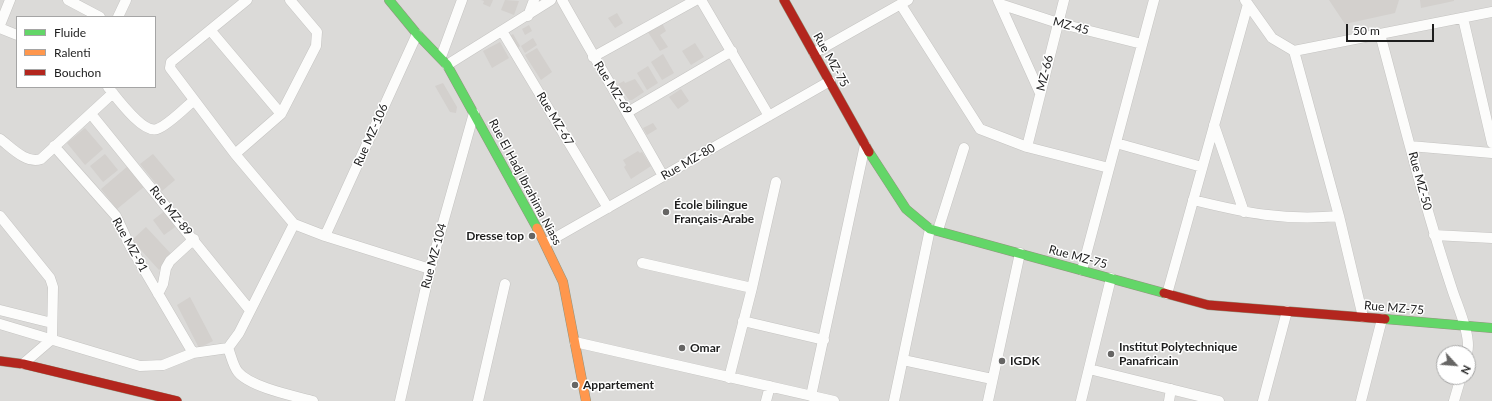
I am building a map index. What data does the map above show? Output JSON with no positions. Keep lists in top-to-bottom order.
{
  "streets": {
    "main road": ["Rue MZ-75", "Rue El Hadj Ibrahima Niass"],
    "street": [
      "MZ-45",
      "MZ-66",
      "Rue MZ-69",
      "Rue MZ-67",
      "Rue MZ-106",
      "Rue MZ-80",
      "Rue MZ-50",
      "Rue MZ-89",
      "Rue MZ-91",
      "Rue MZ-104"
    ]
  },
  "crossings": [
    ["MZ-45", "MZ-66"],
    ["Rue MZ-75", "Rue MZ-80"],
    ["Rue MZ-75", "Rue MZ-50"],
    ["Rue MZ-69", "Rue MZ-80"],
    ["Rue MZ-67", "Rue MZ-80"],
    ["Rue MZ-106", "Rue El Hadj Ibrahima Niass"],
    ["Rue MZ-80", "Rue El Hadj Ibrahima Niass"],
    ["Rue El Hadj Ibrahima Niass", "Rue MZ-104"]
  ],
  "places": [
    "École bilingue Français-Arabe",
    "Dresse top",
    "Omar",
    "Institut Polytechnique Panafricain",
    "IGDK",
    "Appartement"
  ],
  "legend": ["Fluide", "Ralenti", "Bouchon"],
  "scale_bar": "50 m",
  "north": "bottom right"
}
